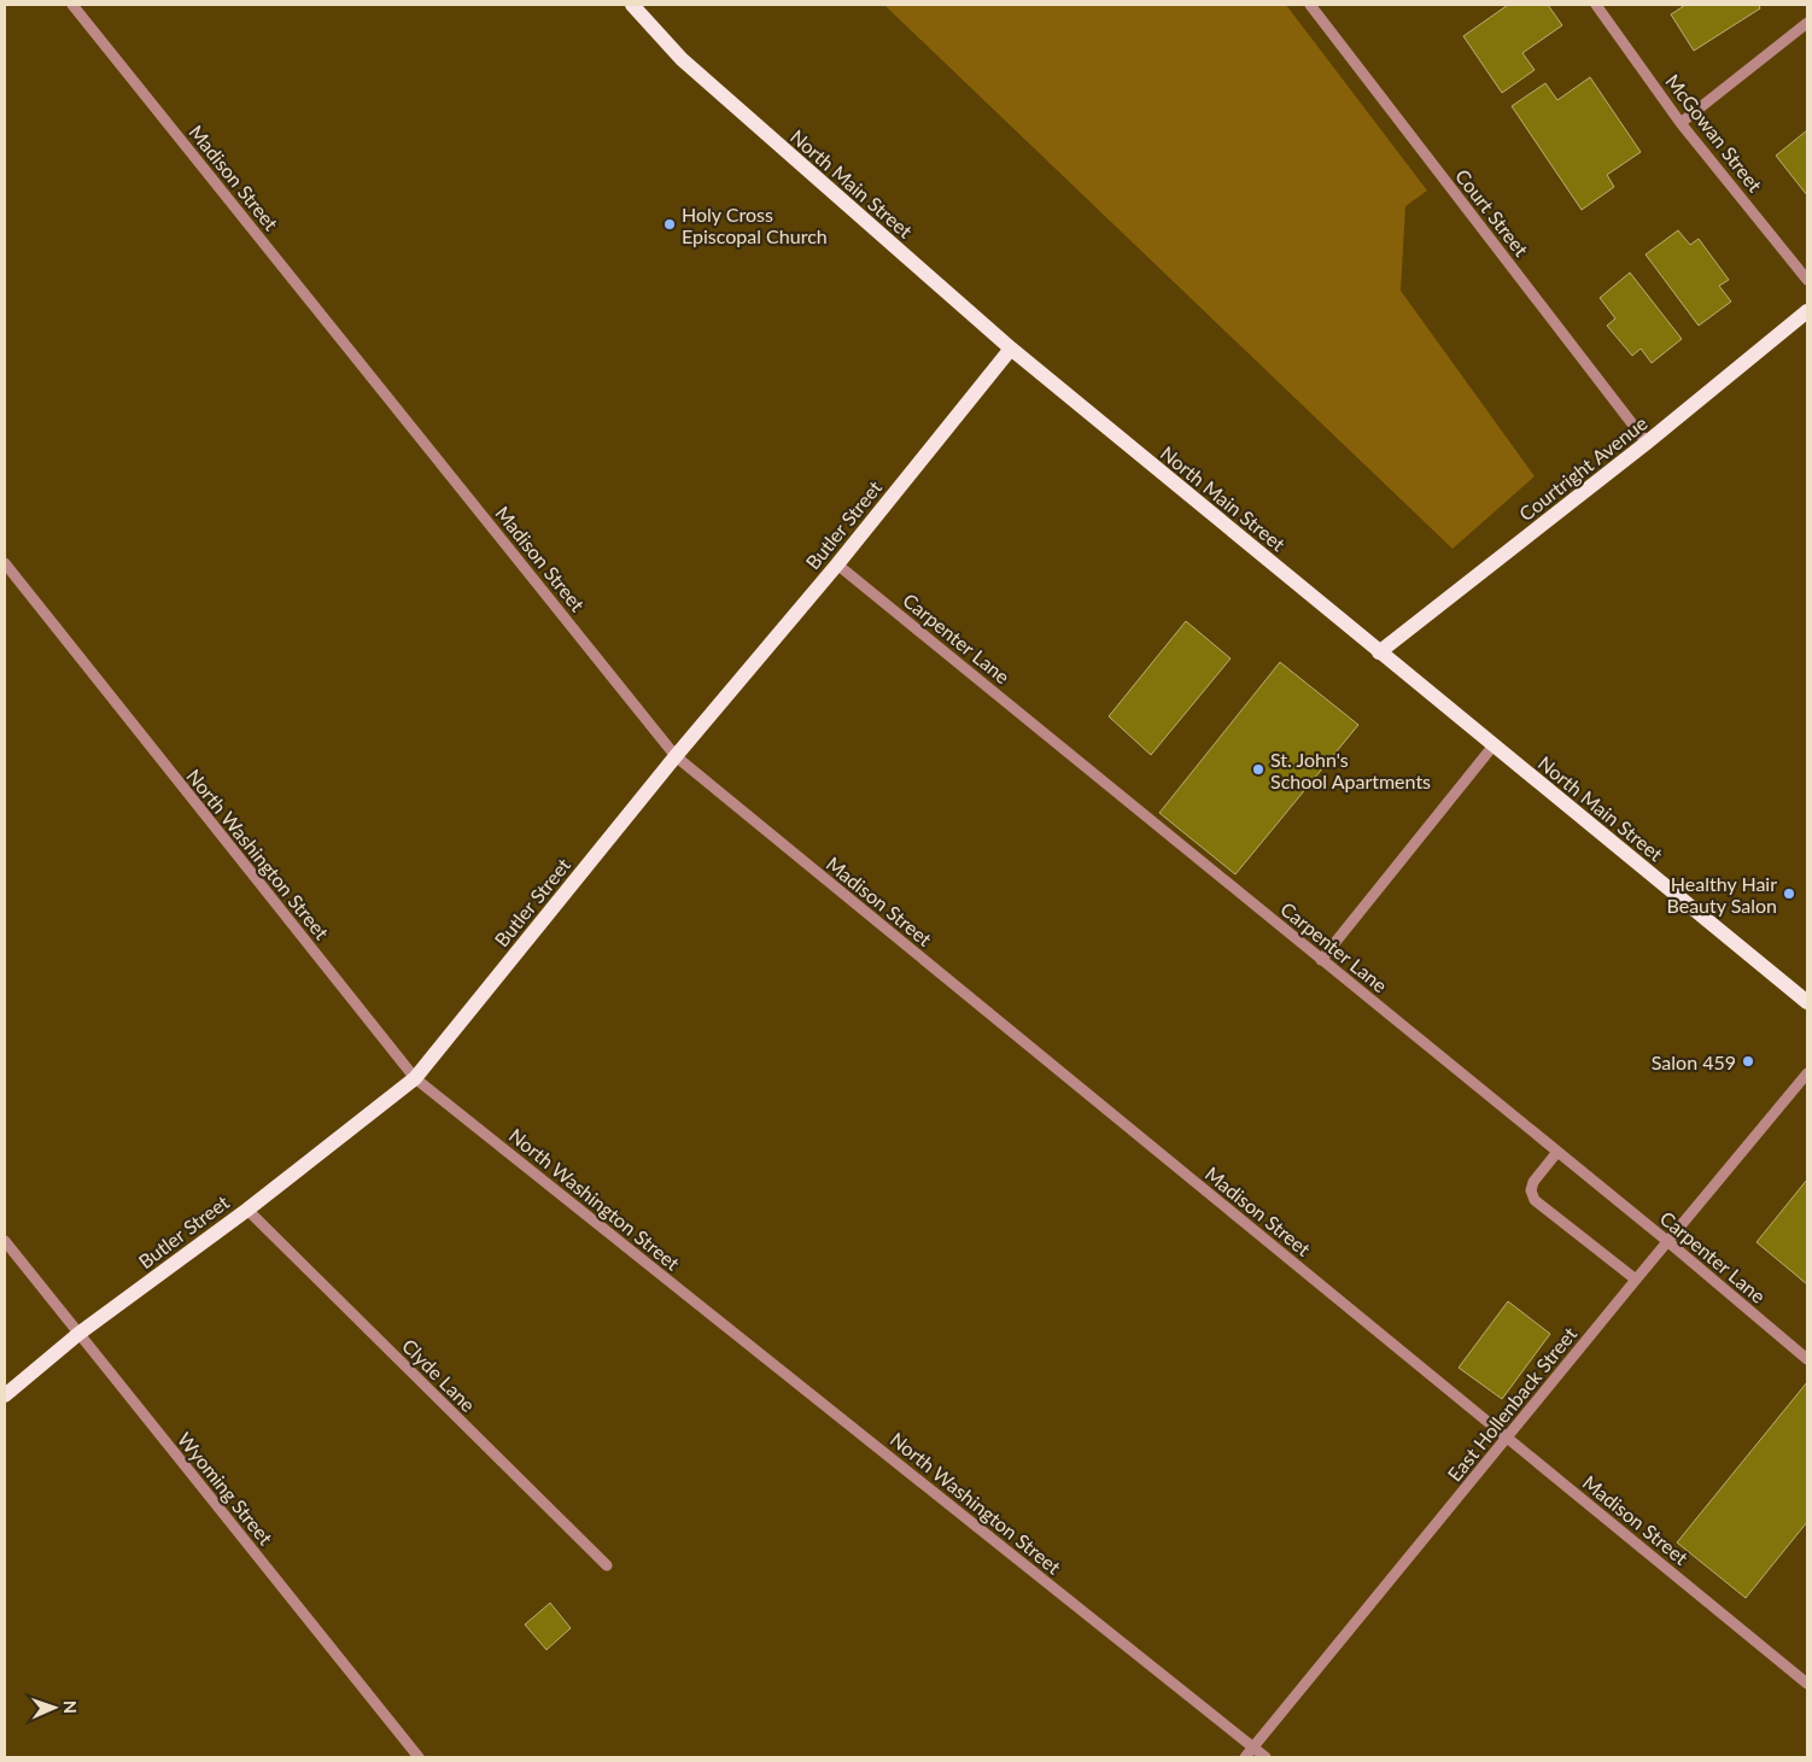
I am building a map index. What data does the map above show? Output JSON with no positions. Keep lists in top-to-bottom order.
{
  "streets": {
    "main road": ["North Main Street", "Courtright Avenue", "Butler Street"],
    "street": [
      "McGowan Street",
      "Madison Street",
      "Court Street",
      "Carpenter Lane",
      "North Washington Street",
      "Clyde Lane",
      "East Hollenback Street",
      "Wyoming Street"
    ]
  },
  "crossings": [
    ["Madison Street", "Butler Street"],
    ["Madison Street", "East Hollenback Street"],
    ["North Main Street", "Courtright Avenue"],
    ["North Main Street", "Butler Street"],
    ["Court Street", "Courtright Avenue"],
    ["Butler Street", "Carpenter Lane"],
    ["Butler Street", "North Washington Street"],
    ["Butler Street", "Clyde Lane"],
    ["Butler Street", "Wyoming Street"],
    ["Carpenter Lane", "East Hollenback Street"],
    ["North Washington Street", "East Hollenback Street"]
  ],
  "places": [
    "Holy Cross Episcopal Church",
    "St. John's School Apartments",
    "Healthy Hair Beauty Salon",
    "Salon 459"
  ],
  "north": "right"
}
